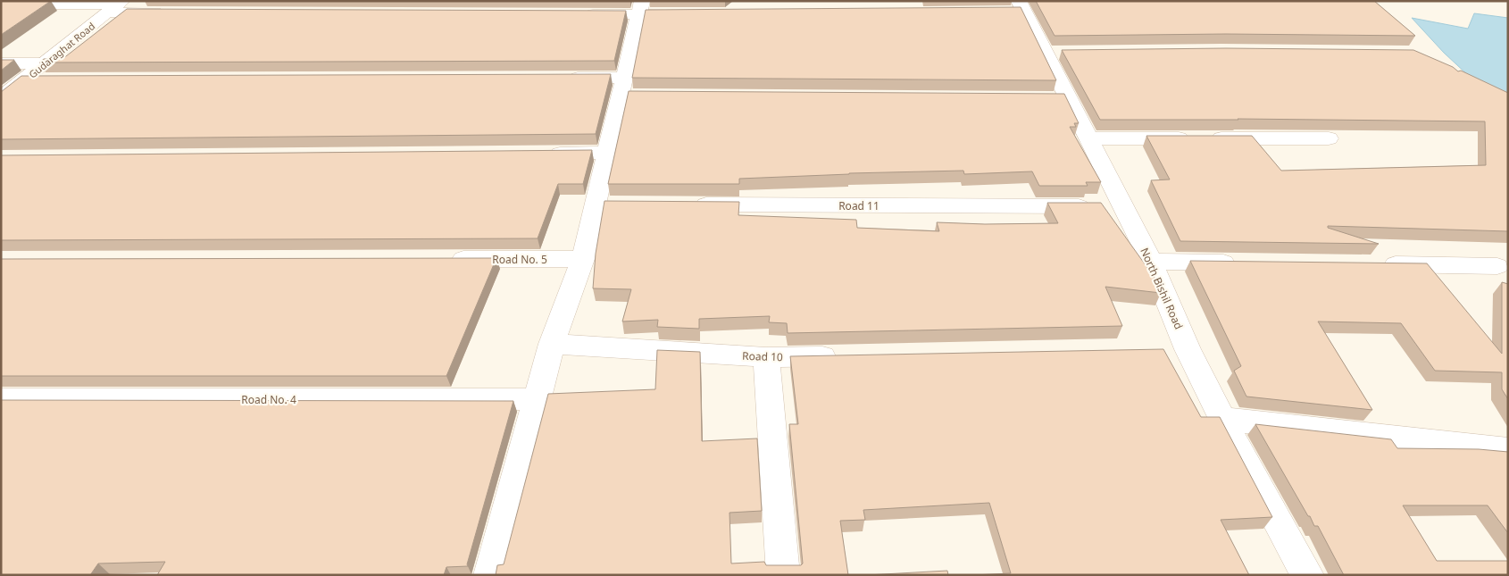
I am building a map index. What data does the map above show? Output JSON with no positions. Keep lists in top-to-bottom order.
{
  "streets": {
    "street": [
      "Gudaraghat Road",
      "Road 11",
      "Road No. 5",
      "North Bishil Road",
      "Road 10",
      "Road No. 4"
    ]
  },
  "crossings": [
    ["Road 11", "North Bishil Road"]
  ]
}
